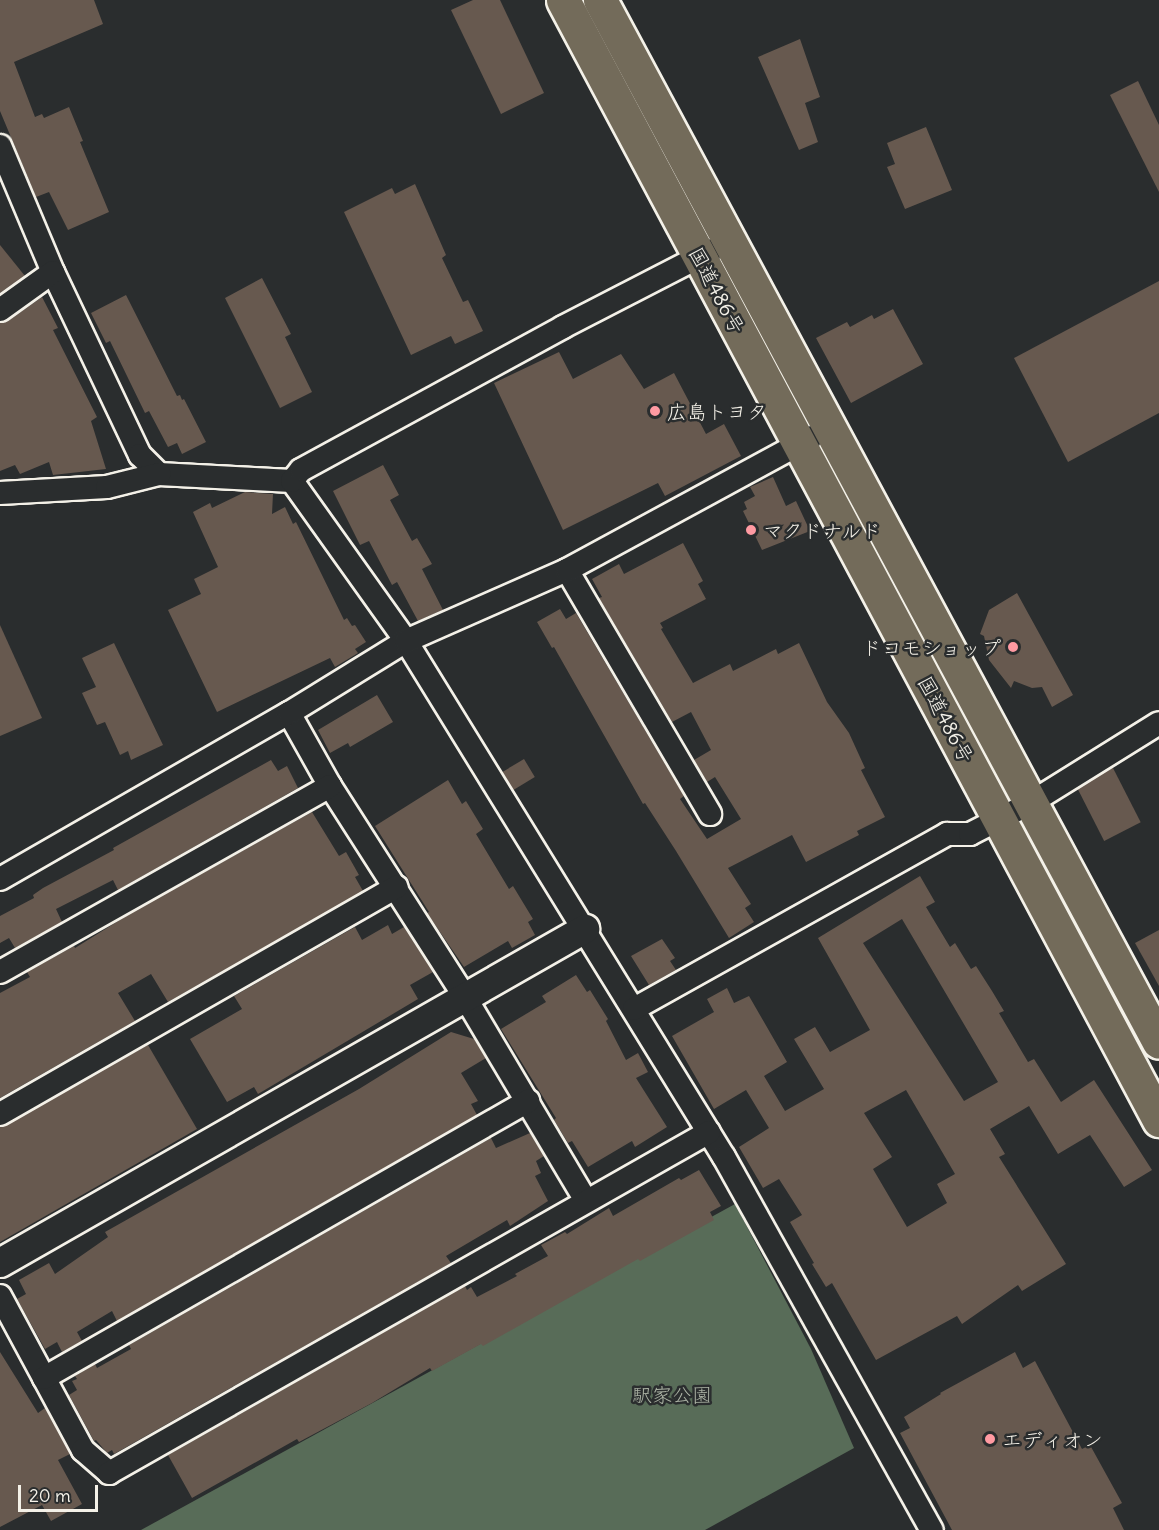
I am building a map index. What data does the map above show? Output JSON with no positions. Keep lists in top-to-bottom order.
{
  "streets": {
    "highway": ["国道486号"]
  },
  "parks": ["駅家公園"],
  "places": [
    "広島トヨタ",
    "マクドナルド",
    "ドコモショップ",
    "エディオン"
  ],
  "scale_bar": "20 m"
}
